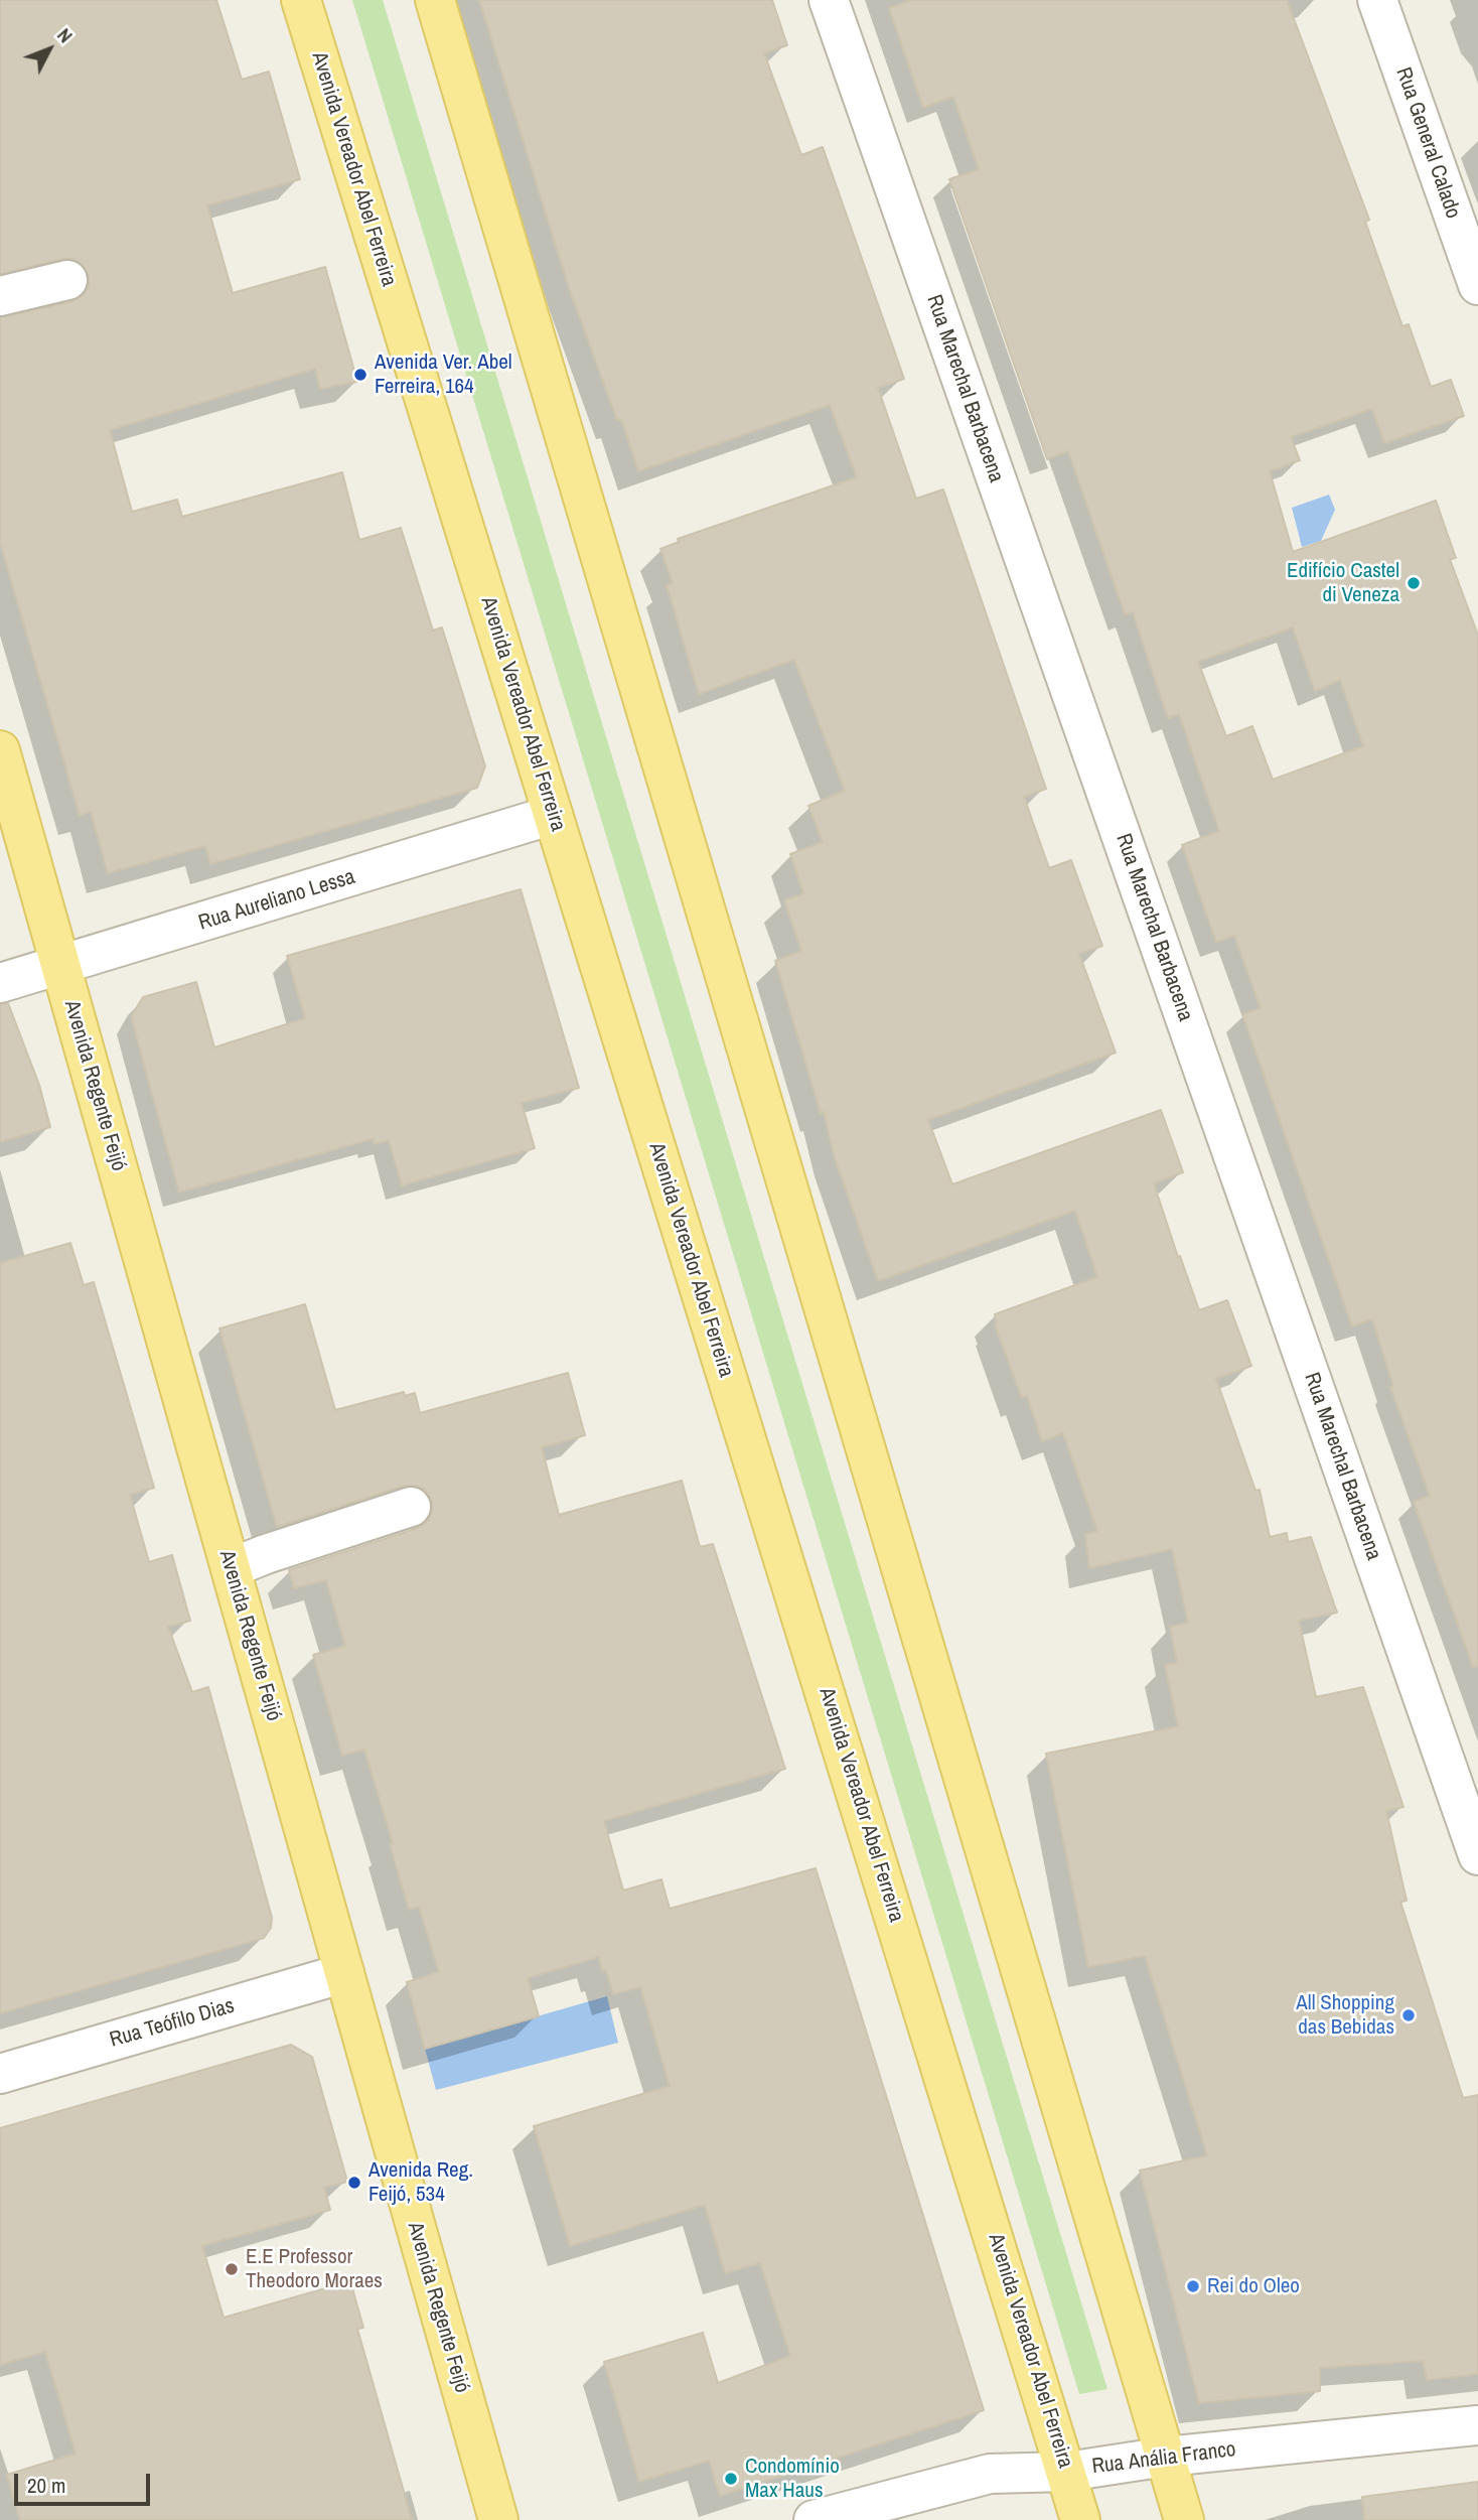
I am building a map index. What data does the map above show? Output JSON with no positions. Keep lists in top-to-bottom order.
{
  "streets": {
    "main road": ["Avenida Vereador Abel Ferreira", "Avenida Regente Feijó"],
    "street": [
      "Rua General Calado",
      "Rua Marechal Barbacena",
      "Rua Aureliano Lessa",
      "Rua Teófilo Dias",
      "Rua Anália Franco"
    ]
  },
  "crossings": [
    ["Avenida Vereador Abel Ferreira", "Rua Aureliano Lessa"],
    ["Avenida Vereador Abel Ferreira", "Rua Anália Franco"],
    ["Rua Aureliano Lessa", "Avenida Regente Feijó"],
    ["Avenida Regente Feijó", "Rua Teófilo Dias"]
  ],
  "places": [
    "Avenida Ver. Abel Ferreira, 164",
    "Edifício Castel di Veneza",
    "All Shopping das Bebidas",
    "Avenida Reg. Feijó, 534",
    "E.E Professor Theodoro Moraes",
    "Rei do Oleo",
    "Condomínio Max Haus"
  ],
  "scale_bar": "20 m",
  "north": "top right"
}
